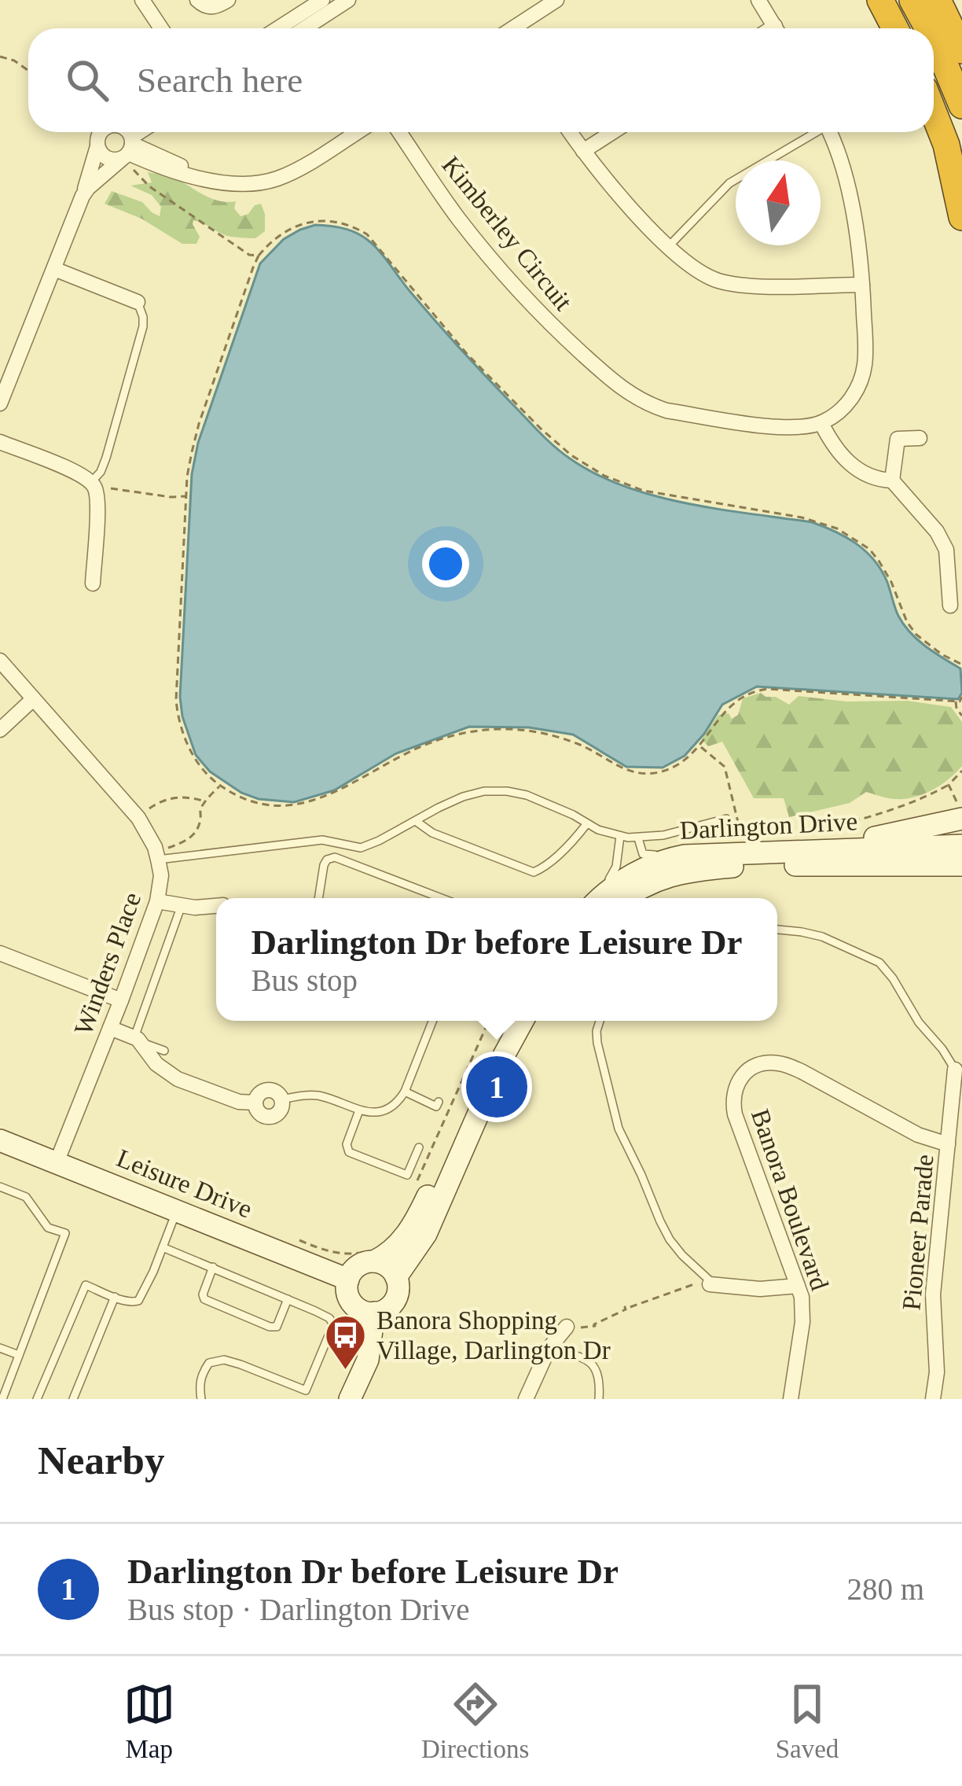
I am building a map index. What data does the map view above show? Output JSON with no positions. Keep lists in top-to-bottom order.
{
  "streets": {
    "street": [
      "Kimberley Circuit",
      "Darlington Drive",
      "Winders Place",
      "Leisure Drive",
      "Banora Boulevard",
      "Pioneer Parade"
    ]
  },
  "crossings": [
    ["Winders Place", "Leisure Drive"],
    ["Banora Boulevard", "Pioneer Parade"]
  ],
  "places": {
    "bus stop": ["Banora Shopping Village, Darlington Dr"]
  },
  "north": "top",
  "page": {
    "search": "Search here",
    "popup": ["Darlington Dr before Leisure Dr", "Bus stop"],
    "pins": "1",
    "heading": "Nearby",
    "list": [
      {
        "mark": "1",
        "name": "Darlington Dr before Leisure Dr",
        "note": "Bus stop · Darlington Drive",
        "value": "280 m"
      }
    ],
    "nav": ["Map", "Directions", "Saved"]
  }
}
